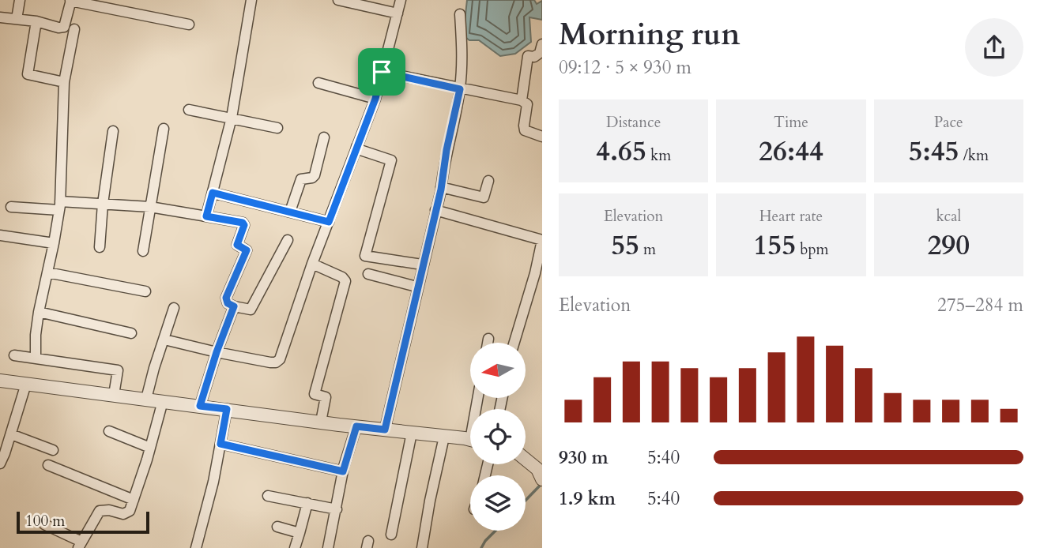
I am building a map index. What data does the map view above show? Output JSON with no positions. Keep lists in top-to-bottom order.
{
  "scale_bar": "100 m",
  "north": "left",
  "page": {
    "heading": ["Morning run", "09:12 · 5 × 930 m"],
    "stats": [
      ["Distance", "4.65 km"],
      ["Time", "26:44"],
      ["Pace", "5:45 /km"],
      ["Elevation", "55 m"],
      ["Heart rate", "155 bpm"],
      ["kcal", "290"]
    ],
    "chart": ["Elevation", "275–284 m"],
    "list": [
      {
        "name": "930 m",
        "note": "5:40"
      },
      {
        "name": "1.9 km",
        "note": "5:40"
      }
    ],
    "scale": "100 m"
  }
}
